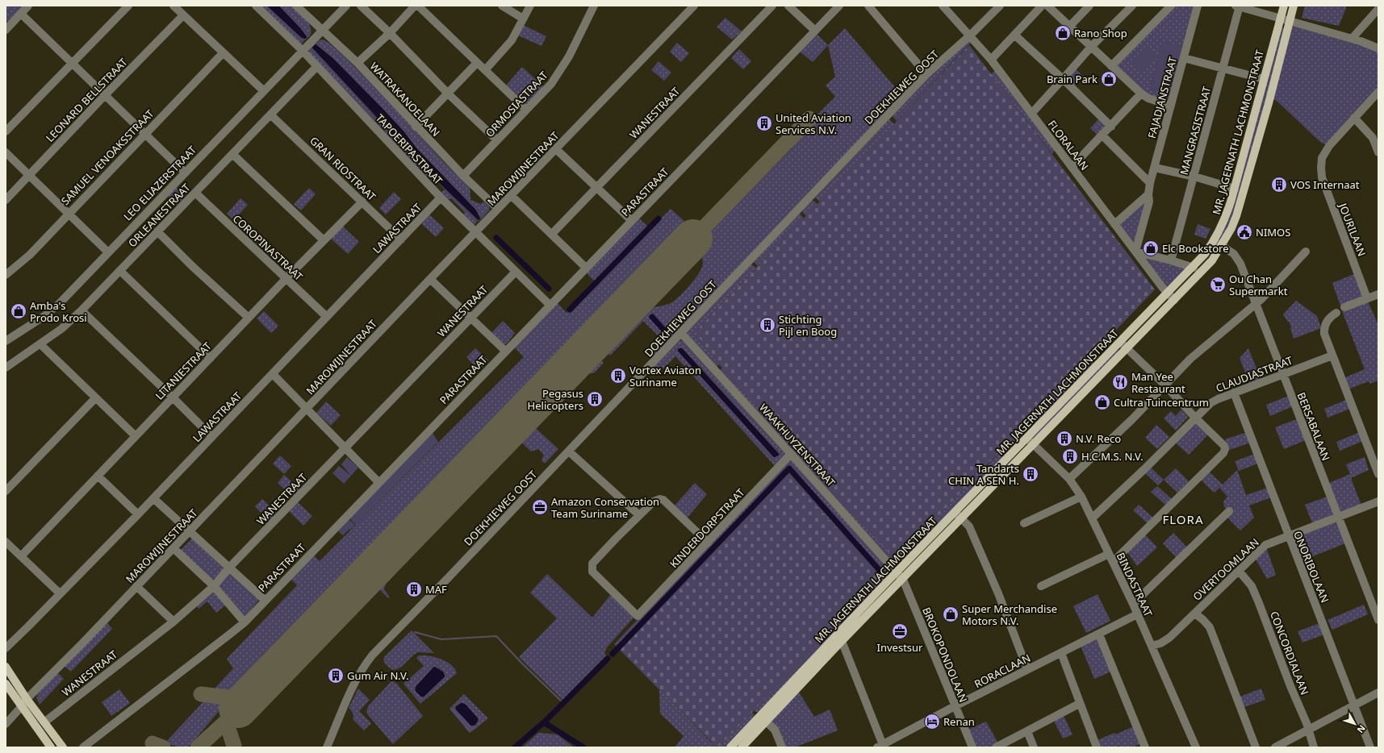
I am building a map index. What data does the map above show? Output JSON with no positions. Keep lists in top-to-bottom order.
{
  "streets": {
    "main road": ["MR. JAGERNATH LACHMONSTRAAT"],
    "street": [
      "DOEKHIEWEG OOST",
      "FAJADJANSTRAAT",
      "WATRAKANOELAAN",
      "LEONARD BELLSTRAAT",
      "ORMOSIASTRAAT",
      "WANESTRAAT",
      "MANGRASISTRAAT",
      "FLORALAAN",
      "TAPOERIPASTRAAT",
      "SAMUEL VENOAKSSTRAAT",
      "GRAN RIOSTRAAT",
      "MAROWIJNESTRAAT",
      "LEO ELIAZERSTRAAT",
      "PARASTRAAT",
      "ORLEANESTRAAT",
      "LAWASTRAAT",
      "JOURILAAN",
      "COROPINASTRAAT",
      "LITANIESTRAAT",
      "CLAUDIASTRAAT",
      "BERSABALAAN",
      "WAAKHUYZENSTRAAT",
      "KINDERDORPSTRAAT",
      "ONORIBOLAAN",
      "OVERTOOMLAAN",
      "BINDASTRAAT",
      "CONCORDIALAAN",
      "BROKOPONDOLAAN",
      "RORACLAAN"
    ]
  },
  "crossings": [
    ["DOEKHIEWEG OOST", "FLORALAAN"],
    ["DOEKHIEWEG OOST", "WAAKHUYZENSTRAAT"],
    ["FAJADJANSTRAAT", "FLORALAAN"],
    ["WATRAKANOELAAN", "ORMOSIASTRAAT"],
    ["WATRAKANOELAAN", "MAROWIJNESTRAAT"],
    ["WATRAKANOELAAN", "LEO ELIAZERSTRAAT"],
    ["WANESTRAAT", "TAPOERIPASTRAAT"],
    ["MR. JAGERNATH LACHMONSTRAAT", "FLORALAAN"],
    ["MR. JAGERNATH LACHMONSTRAAT", "BERSABALAAN"],
    ["MR. JAGERNATH LACHMONSTRAAT", "WAAKHUYZENSTRAAT"],
    ["MR. JAGERNATH LACHMONSTRAAT", "BINDASTRAAT"],
    ["MR. JAGERNATH LACHMONSTRAAT", "BROKOPONDOLAAN"],
    ["TAPOERIPASTRAAT", "MAROWIJNESTRAAT"],
    ["TAPOERIPASTRAAT", "LEO ELIAZERSTRAAT"],
    ["TAPOERIPASTRAAT", "PARASTRAAT"],
    ["TAPOERIPASTRAAT", "ORLEANESTRAAT"],
    ["TAPOERIPASTRAAT", "LAWASTRAAT"],
    ["GRAN RIOSTRAAT", "ORLEANESTRAAT"],
    ["GRAN RIOSTRAAT", "LAWASTRAAT"],
    ["GRAN RIOSTRAAT", "LITANIESTRAAT"],
    ["ORLEANESTRAAT", "COROPINASTRAAT"],
    ["LAWASTRAAT", "COROPINASTRAAT"],
    ["COROPINASTRAAT", "LITANIESTRAAT"],
    ["CLAUDIASTRAAT", "BERSABALAAN"],
    ["CLAUDIASTRAAT", "ONORIBOLAAN"],
    ["CLAUDIASTRAAT", "BINDASTRAAT"],
    ["BERSABALAAN", "OVERTOOMLAAN"],
    ["WAAKHUYZENSTRAAT", "KINDERDORPSTRAAT"],
    ["WAAKHUYZENSTRAAT", "BROKOPONDOLAAN"],
    ["ONORIBOLAAN", "OVERTOOMLAAN"],
    ["OVERTOOMLAAN", "BINDASTRAAT"],
    ["OVERTOOMLAAN", "CONCORDIALAAN"],
    ["BINDASTRAAT", "RORACLAAN"],
    ["BROKOPONDOLAAN", "RORACLAAN"]
  ],
  "districts": ["FLORA"],
  "places": {
    "shop": [
      "Rano Shop",
      "Brain Park",
      "Elc Bookstore",
      "Amba's Prodo Krosi",
      "Cultra Tuincentrum",
      "Super Merchandise Motors N.V."
    ],
    "building": [
      "United Aviation Services N.V.",
      "VOS Internaat",
      "Stichting Pijl en Boog",
      "Vortex Aviaton Suriname",
      "Pegasus Helicopters",
      "N.V. Reco",
      "H.C.M.S. N.V.",
      "Tandarts CHIN A SEN H.",
      "MAF",
      "Gum Air N.V."
    ],
    "public building": ["NIMOS"],
    "supermarket": ["Ou Chan Supermarkt"],
    "restaurant": ["Man Yee Restaurant"],
    "office": ["Amazon Conservation Team Suriname", "Investsur"],
    "hotel": ["Renan"]
  },
  "north": "bottom right"
}
